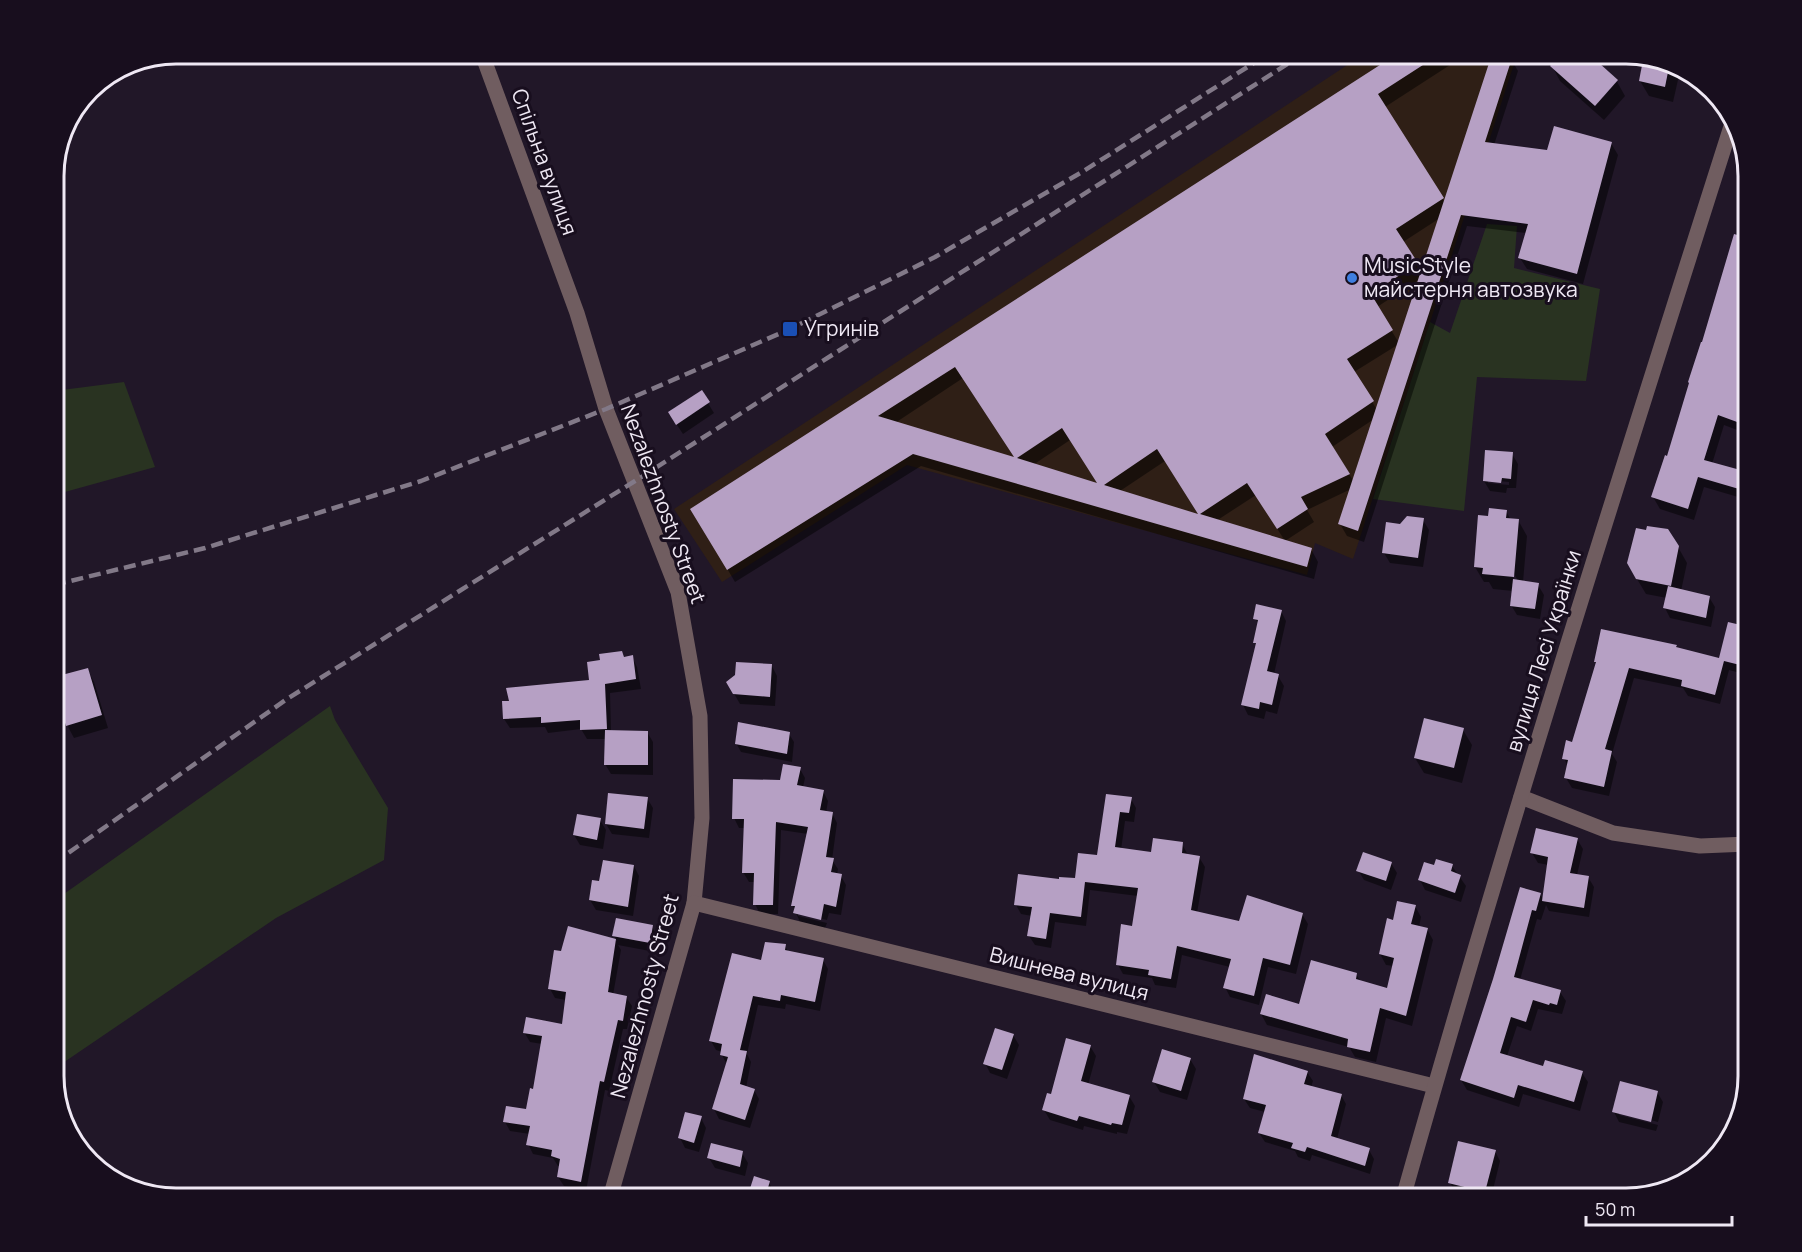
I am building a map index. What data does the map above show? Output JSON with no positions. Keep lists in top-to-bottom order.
{
  "streets": {
    "street": [
      "Спільна вулиця",
      "Nezalezhnosty Street",
      "вулиця Лесі Українки",
      "Вишнева вулиця"
    ]
  },
  "crossings": [
    ["Спільна вулиця", "Nezalezhnosty Street"],
    ["Nezalezhnosty Street", "Вишнева вулиця"],
    ["вулиця Лесі Українки", "Вишнева вулиця"]
  ],
  "places": {
    "other": ["MusicStyle майстерня автозвука"],
    "transit": ["Угринів"]
  },
  "scale_bar": "50 m"
}
